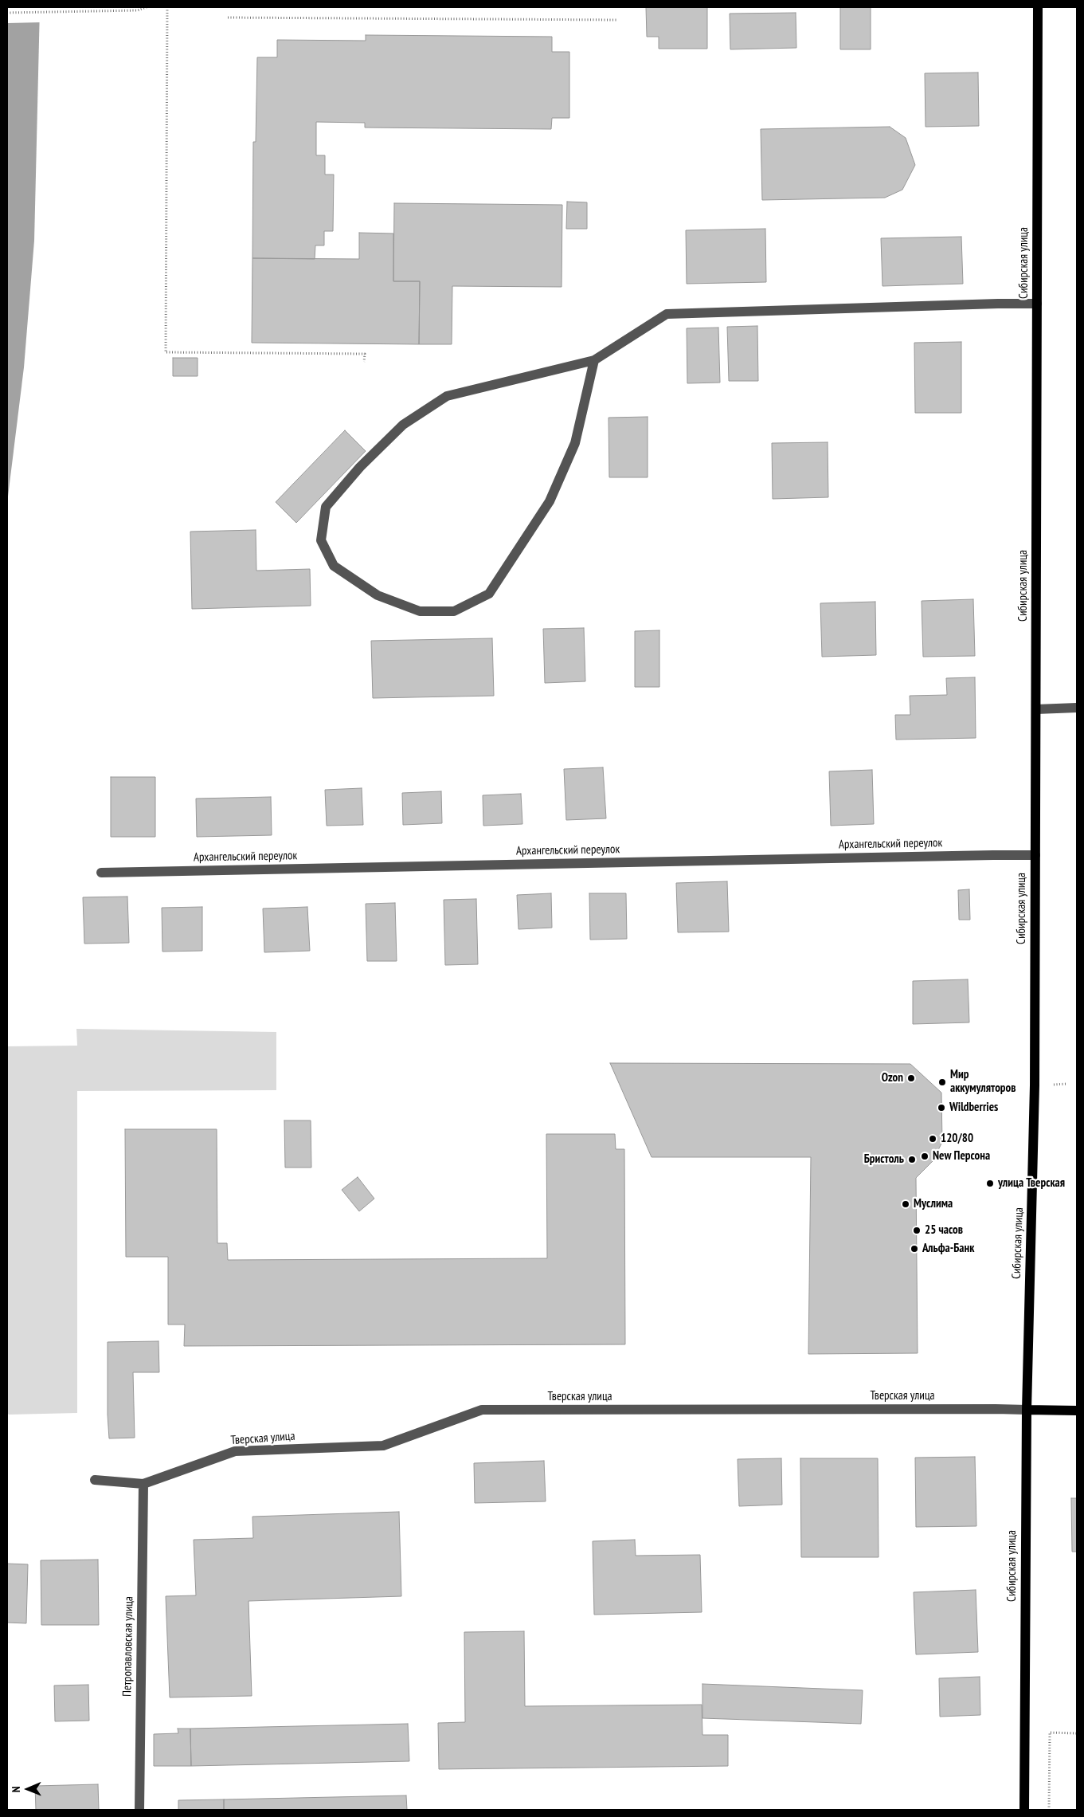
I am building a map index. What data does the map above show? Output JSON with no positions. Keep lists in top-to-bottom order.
{
  "streets": {
    "main road": ["Сибирская улица", "Тверская улица"],
    "street": ["Архангельский переулок", "Петропавловская улица"]
  },
  "crossings": [
    ["Сибирская улица", "Архангельский переулок"],
    ["Сибирская улица", "Тверская улица"],
    ["Тверская улица", "Петропавловская улица"]
  ],
  "places": [
    "Ozon",
    "Мир аккумуляторов",
    "Wildberries",
    "120/80",
    "New Персона",
    "Бристоль",
    "улица Тверская",
    "Муслима",
    "25 часов",
    "Альфа-Банк"
  ],
  "north": "left"
}
